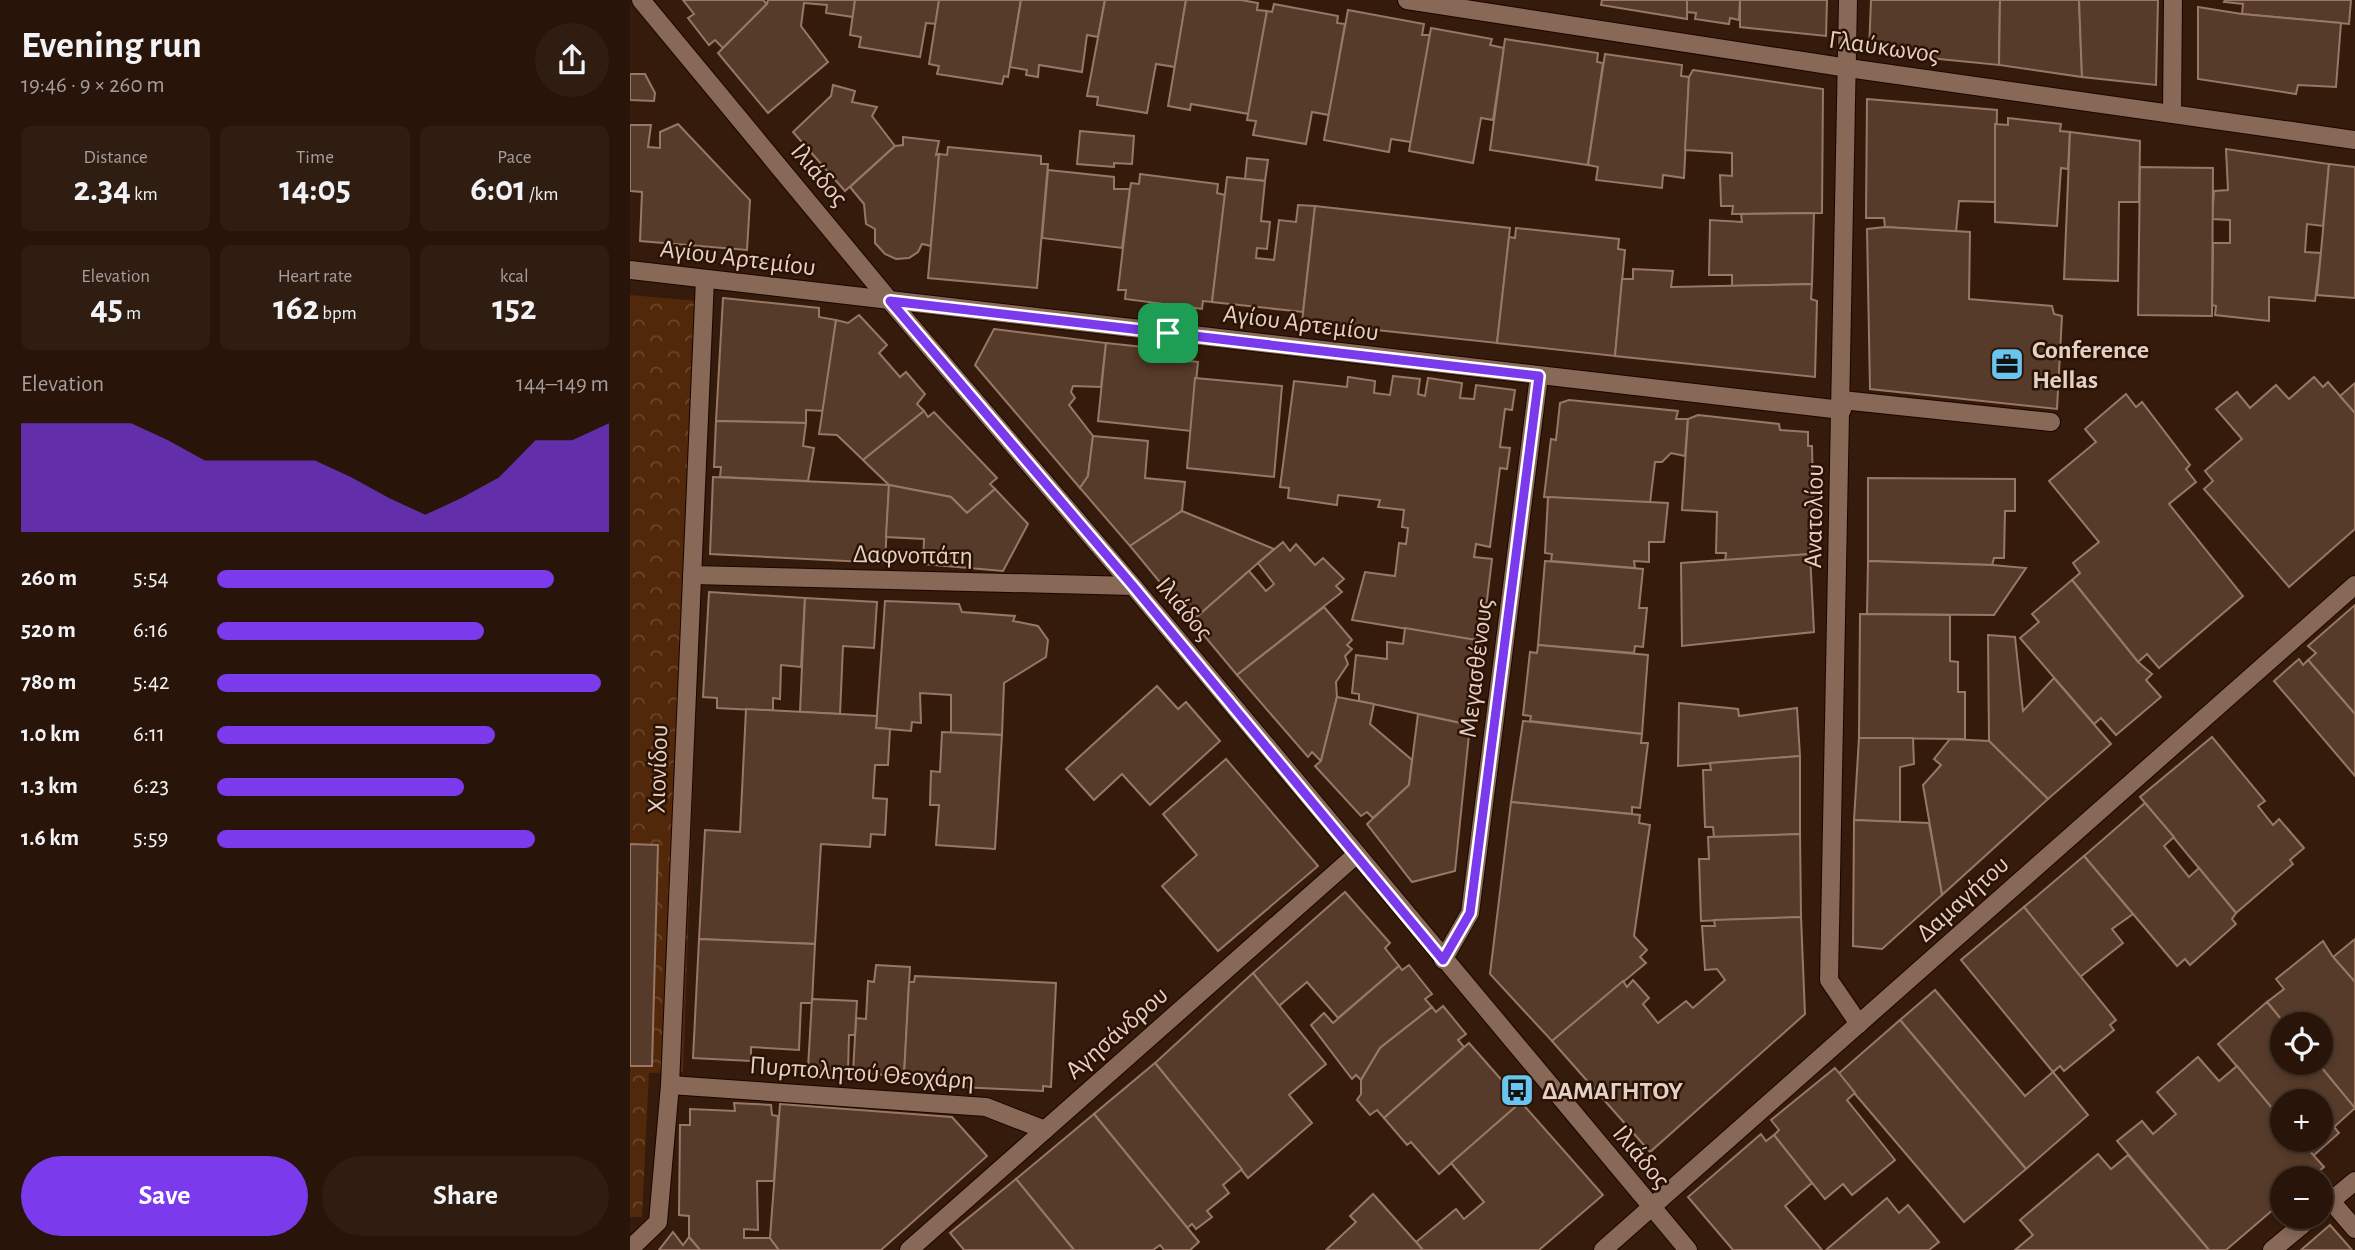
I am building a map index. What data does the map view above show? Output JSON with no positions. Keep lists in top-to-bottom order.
{
  "streets": {
    "street": [
      "Γλαύκωνος",
      "Ιλιάδος",
      "Αγίου Αρτεμίου",
      "Ανατολίου",
      "Δαφνοπάτη",
      "Μεγασθένους",
      "Χιονίδου",
      "Δαμαγήτου",
      "Αγησάνδρου",
      "Πυρπολητού Θεοχάρη"
    ]
  },
  "crossings": [
    ["Γλαύκωνος", "Ανατολίου"],
    ["Ιλιάδος", "Αγίου Αρτεμίου"],
    ["Ιλιάδος", "Δαφνοπάτη"],
    ["Ιλιάδος", "Μεγασθένους"],
    ["Ιλιάδος", "Δαμαγήτου"],
    ["Ιλιάδος", "Αγησάνδρου"],
    ["Αγίου Αρτεμίου", "Ανατολίου"],
    ["Αγίου Αρτεμίου", "Μεγασθένους"],
    ["Αγίου Αρτεμίου", "Χιονίδου"],
    ["Ανατολίου", "Δαμαγήτου"],
    ["Δαφνοπάτη", "Χιονίδου"],
    ["Χιονίδου", "Πυρπολητού Θεοχάρη"],
    ["Αγησάνδρου", "Πυρπολητού Θεοχάρη"]
  ],
  "places": {
    "office": ["Conference Hellas"],
    "bus stop": ["ΔΑΜΑΓHΤOY"]
  },
  "page": {
    "heading": ["Evening run", "19:46 · 9 × 260 m"],
    "stats": [
      ["Distance", "2.34 km"],
      ["Time", "14:05"],
      ["Pace", "6:01 /km"],
      ["Elevation", "45 m"],
      ["Heart rate", "162 bpm"],
      ["kcal", "152"]
    ],
    "chart": ["Elevation", "144–149 m"],
    "list": [
      {
        "name": "260 m",
        "note": "5:54"
      },
      {
        "name": "520 m",
        "note": "6:16"
      },
      {
        "name": "780 m",
        "note": "5:42"
      },
      {
        "name": "1.0 km",
        "note": "6:11"
      },
      {
        "name": "1.3 km",
        "note": "6:23"
      },
      {
        "name": "1.6 km",
        "note": "5:59"
      }
    ],
    "map_buttons": ["+", "−"],
    "buttons": ["Save", "Share"]
  }
}
